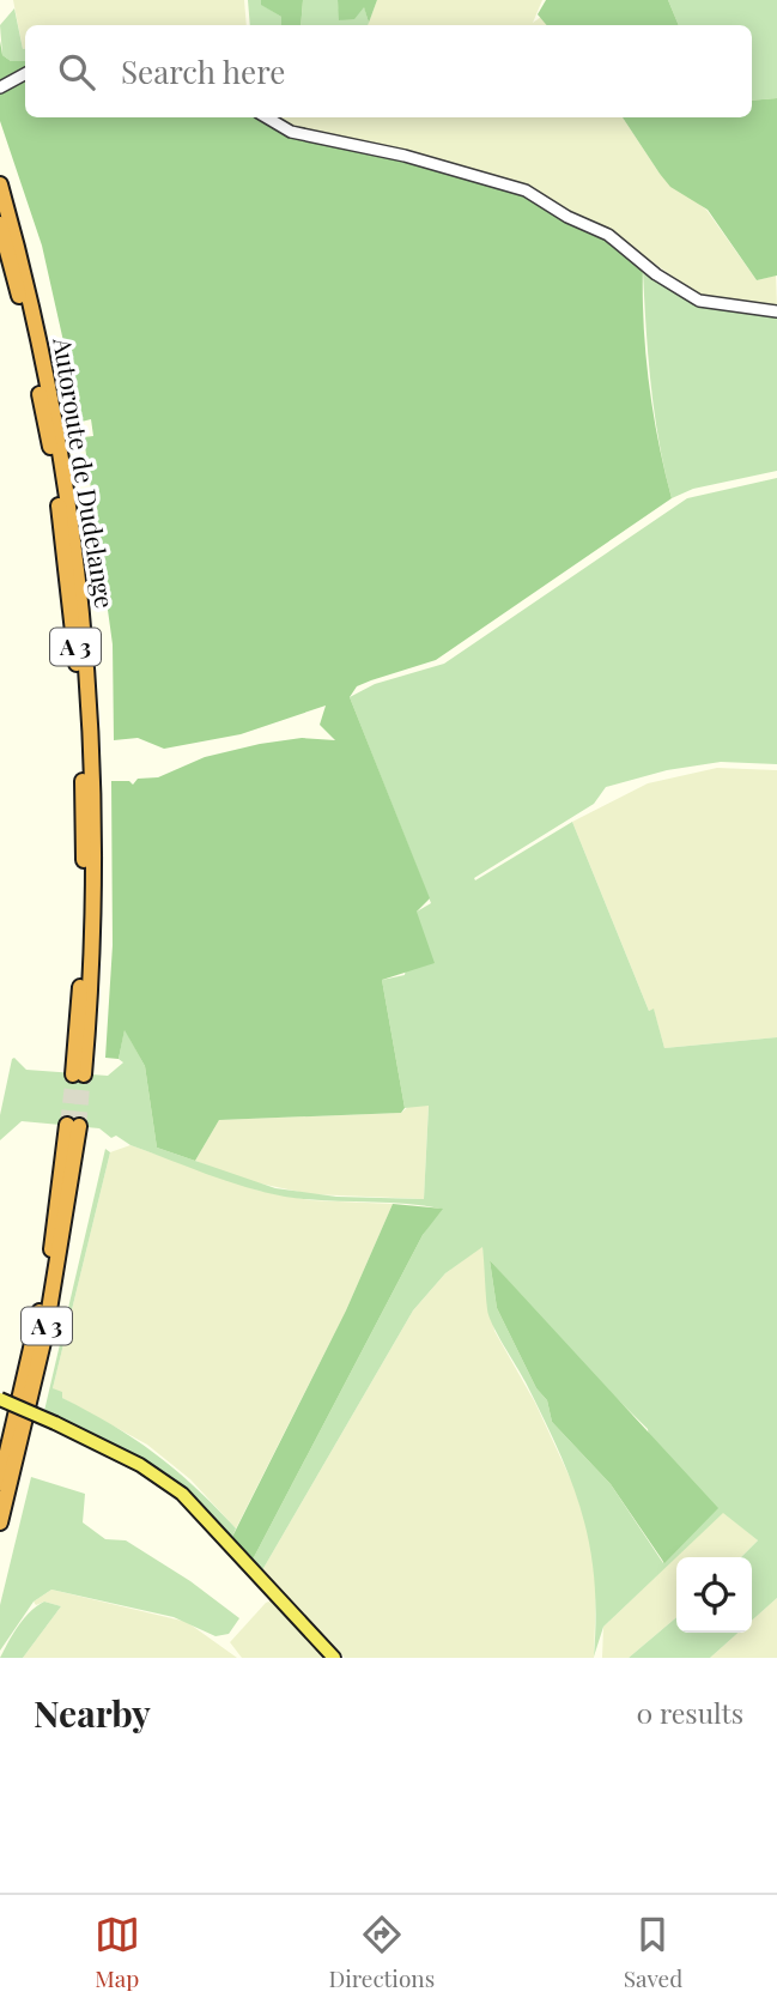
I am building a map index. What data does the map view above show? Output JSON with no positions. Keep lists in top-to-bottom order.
{
  "streets": {
    "highway": ["Autoroute de Dudelange", "A 3"]
  },
  "page": {
    "search": "Search here",
    "heading": ["Nearby", "0 results"],
    "nav": ["Map", "Directions", "Saved"]
  }
}
